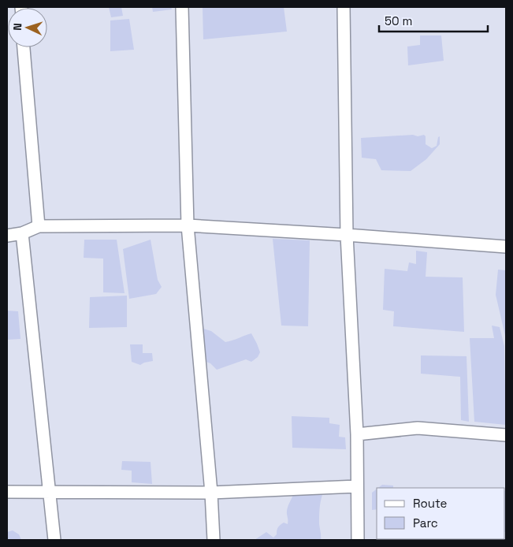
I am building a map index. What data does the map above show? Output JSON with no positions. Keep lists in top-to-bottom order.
{
  "legend": ["Route", "Parc"],
  "scale_bar": "50 m",
  "north": "left"
}
